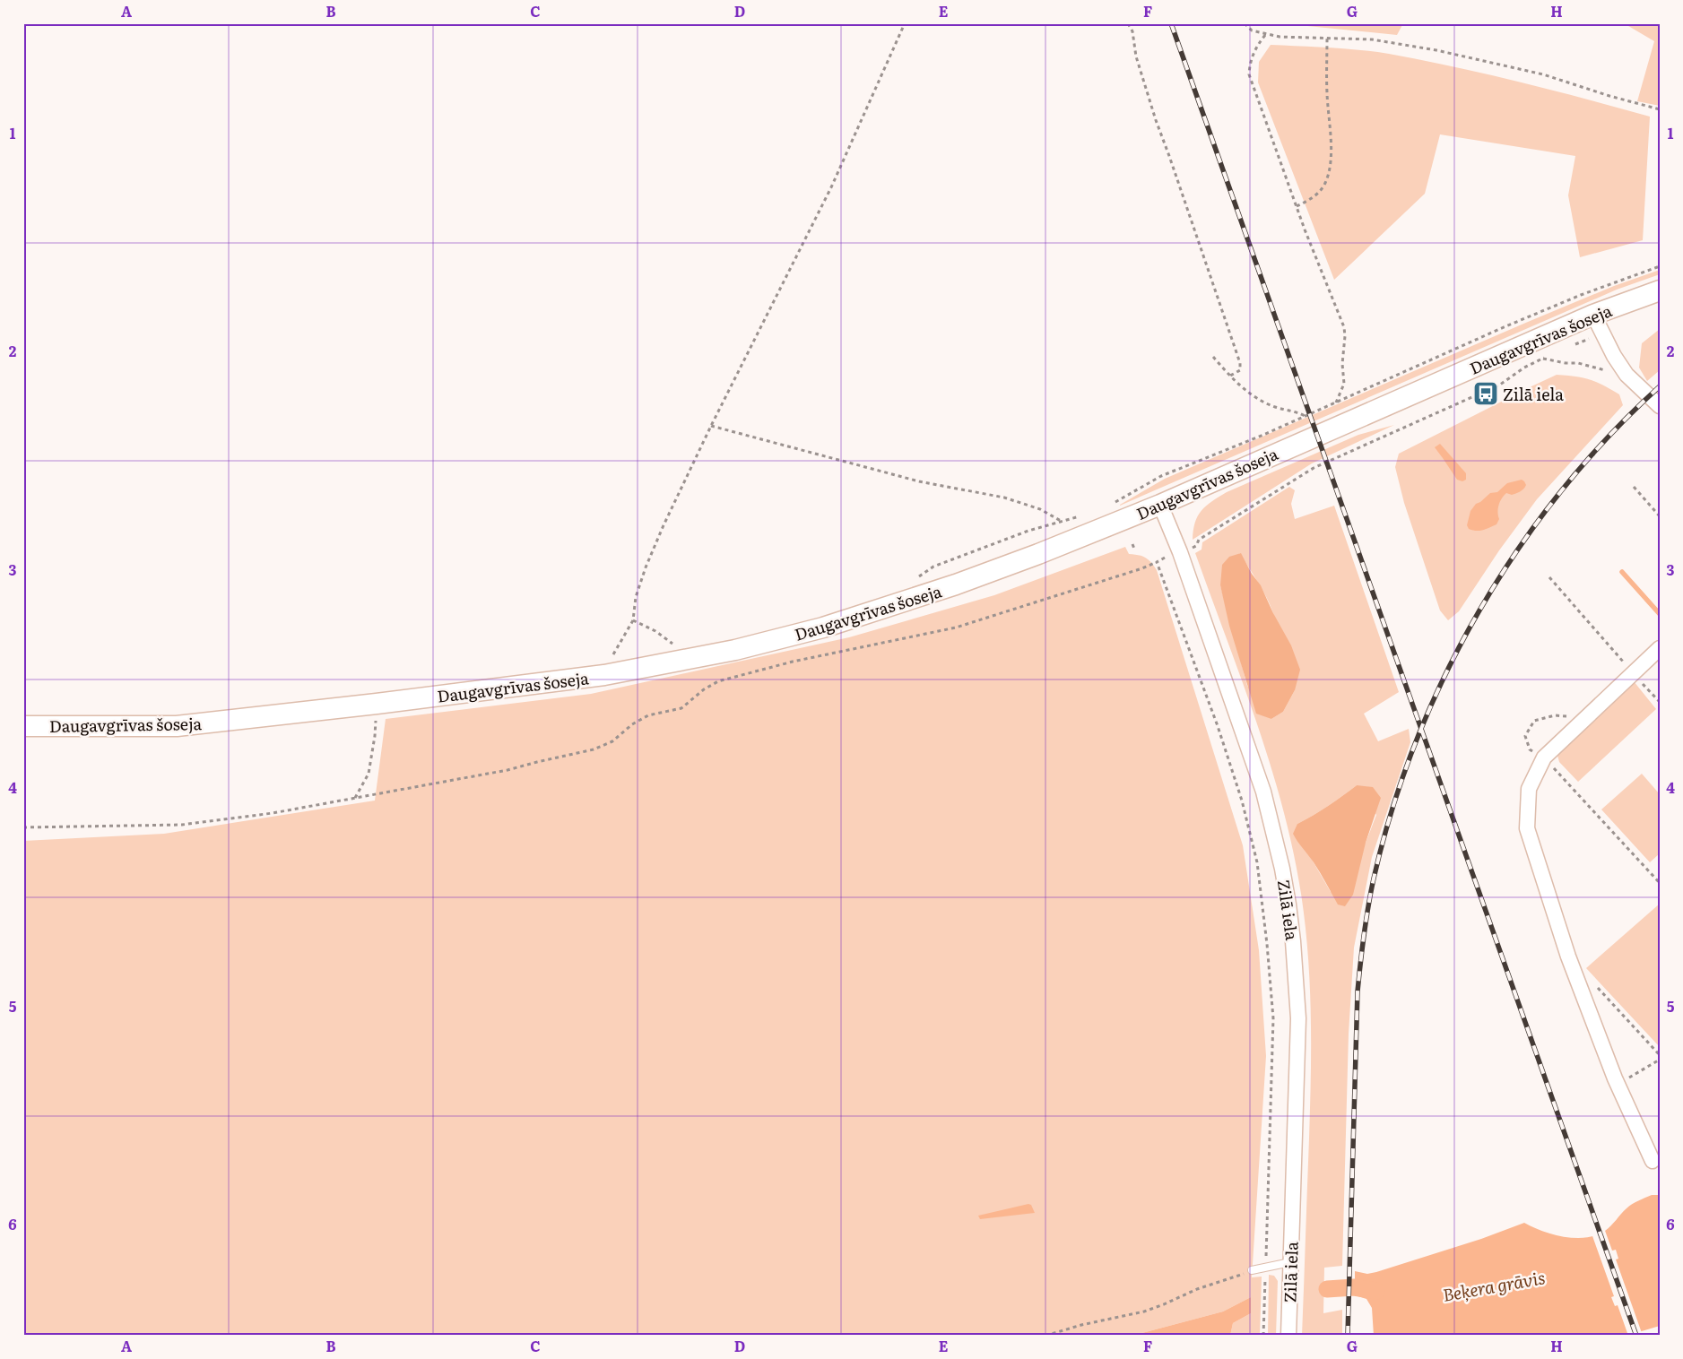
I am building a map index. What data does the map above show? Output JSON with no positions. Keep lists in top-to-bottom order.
{
  "streets": {
    "main road": ["Daugavgrīvas šoseja"],
    "street": ["Zilā iela"]
  },
  "crossings": [
    ["Daugavgrīvas šoseja", "Zilā iela"]
  ],
  "water": ["Beķera grāvis"],
  "places": {
    "bus stop": ["Zilā iela"]
  },
  "grid": {
    "columns": [
      "A",
      "B",
      "C",
      "D",
      "E",
      "F",
      "G",
      "H"
    ],
    "rows": [
      "1",
      "2",
      "3",
      "4",
      "5",
      "6"
    ]
  }
}
